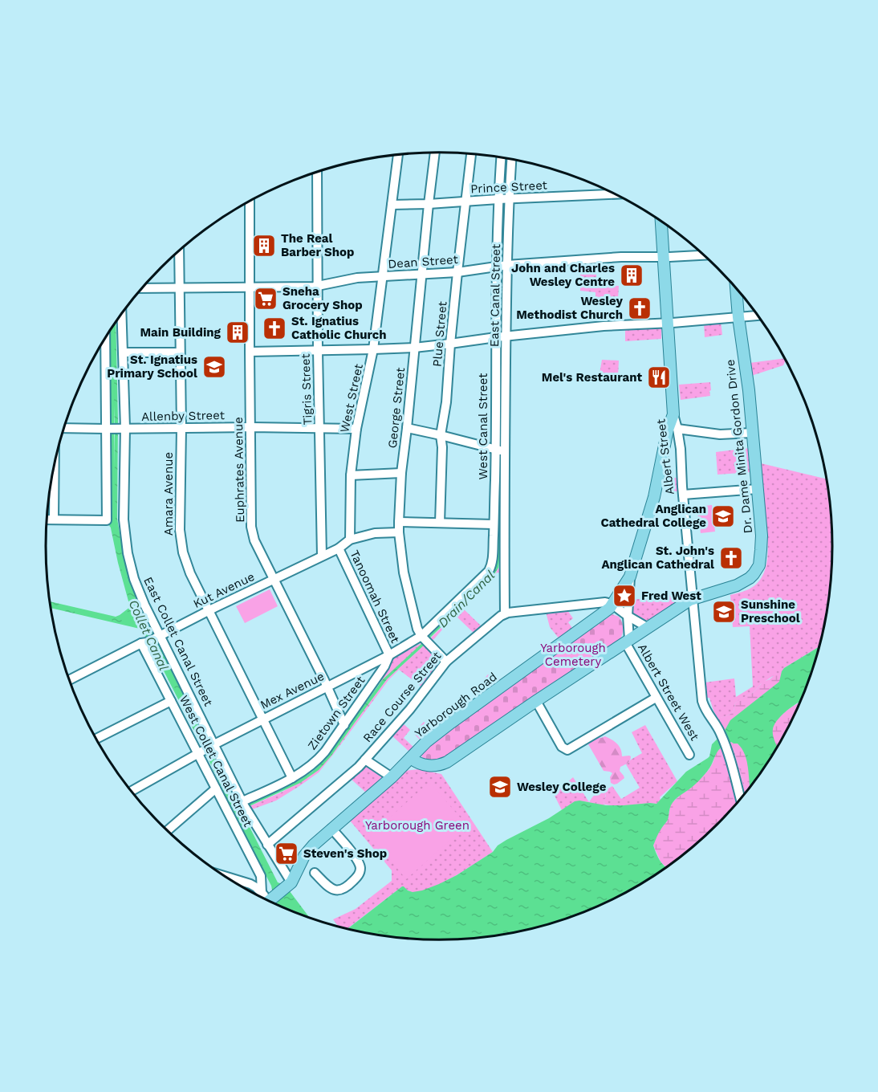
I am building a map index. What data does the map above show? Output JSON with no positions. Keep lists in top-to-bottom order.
{
  "streets": {
    "main road": [
      "Dr. Dame Minita Gordon Drive",
      "Albert Street",
      "Albert Street West",
      "Yarborough Road"
    ],
    "street": [
      "Prince Street",
      "Dean Street",
      "East Canal Street",
      "Plue Street",
      "Tigris Street",
      "West Street",
      "George Street",
      "Allenby Street",
      "West Canal Street",
      "Euphrates Avenue",
      "Amara Avenue",
      "Kut Avenue",
      "Tanoomah Street",
      "East Collet Canal Street",
      "Mex Avenue",
      "Race Course Street",
      "Zietown Street",
      "West Collet Canal Street"
    ]
  },
  "crossings": [
    ["Prince Street", "Plue Street"],
    ["Prince Street", "West Street"],
    ["Prince Street", "George Street"],
    ["Dean Street", "East Canal Street"],
    ["Dean Street", "Plue Street"],
    ["Dean Street", "Tigris Street"],
    ["Dean Street", "West Street"],
    ["Dean Street", "George Street"],
    ["Dean Street", "Albert Street"],
    ["Dean Street", "Euphrates Avenue"],
    ["Dean Street", "Amara Avenue"],
    ["East Canal Street", "West Canal Street"],
    ["East Canal Street", "Race Course Street"],
    ["Tigris Street", "Allenby Street"],
    ["Tigris Street", "Kut Avenue"],
    ["West Street", "Allenby Street"],
    ["West Street", "Kut Avenue"],
    ["George Street", "West Canal Street"],
    ["George Street", "Kut Avenue"],
    ["George Street", "Race Course Street"],
    ["Allenby Street", "Euphrates Avenue"],
    ["Allenby Street", "Amara Avenue"],
    ["Allenby Street", "East Collet Canal Street"],
    ["West Canal Street", "Tanoomah Street"],
    ["West Canal Street", "Mex Avenue"],
    ["West Canal Street", "Zietown Street"],
    ["Dr. Dame Minita Gordon Drive", "Albert Street"],
    ["Dr. Dame Minita Gordon Drive", "Albert Street West"],
    ["Dr. Dame Minita Gordon Drive", "Yarborough Road"],
    ["Albert Street", "Albert Street West"],
    ["Euphrates Avenue", "Kut Avenue"],
    ["Euphrates Avenue", "Mex Avenue"],
    ["Euphrates Avenue", "Zietown Street"],
    ["Amara Avenue", "Kut Avenue"],
    ["Amara Avenue", "Mex Avenue"],
    ["Amara Avenue", "Zietown Street"],
    ["Kut Avenue", "Tanoomah Street"],
    ["Kut Avenue", "East Collet Canal Street"],
    ["Kut Avenue", "West Collet Canal Street"],
    ["Tanoomah Street", "Mex Avenue"],
    ["Tanoomah Street", "Zietown Street"],
    ["East Collet Canal Street", "Mex Avenue"],
    ["East Collet Canal Street", "Race Course Street"],
    ["East Collet Canal Street", "Yarborough Road"],
    ["East Collet Canal Street", "Zietown Street"],
    ["East Collet Canal Street", "West Collet Canal Street"],
    ["Mex Avenue", "Zietown Street"],
    ["Mex Avenue", "West Collet Canal Street"],
    ["Albert Street West", "Yarborough Road"]
  ],
  "water": ["Drain/Canal", "Collet Canal"],
  "parks": ["Yarborough Cemetery", "Yarborough Green"],
  "places": {
    "building": ["The Real Barber Shop", "John and Charles Wesley Centre", "Main Building"],
    "supermarket": ["Sneha Grocery Shop", "Steven's Shop"],
    "church": ["Wesley Methodist Church", "St. Ignatius Catholic Church", "St. John's Anglican Cathedral"],
    "school or university": [
      "St. Ignatius Primary School",
      "Anglican Cathedral College",
      "Sunshine Preschool",
      "Wesley College"
    ],
    "restaurant": ["Mel's Restaurant"],
    "place": ["Fred West"]
  }
}
